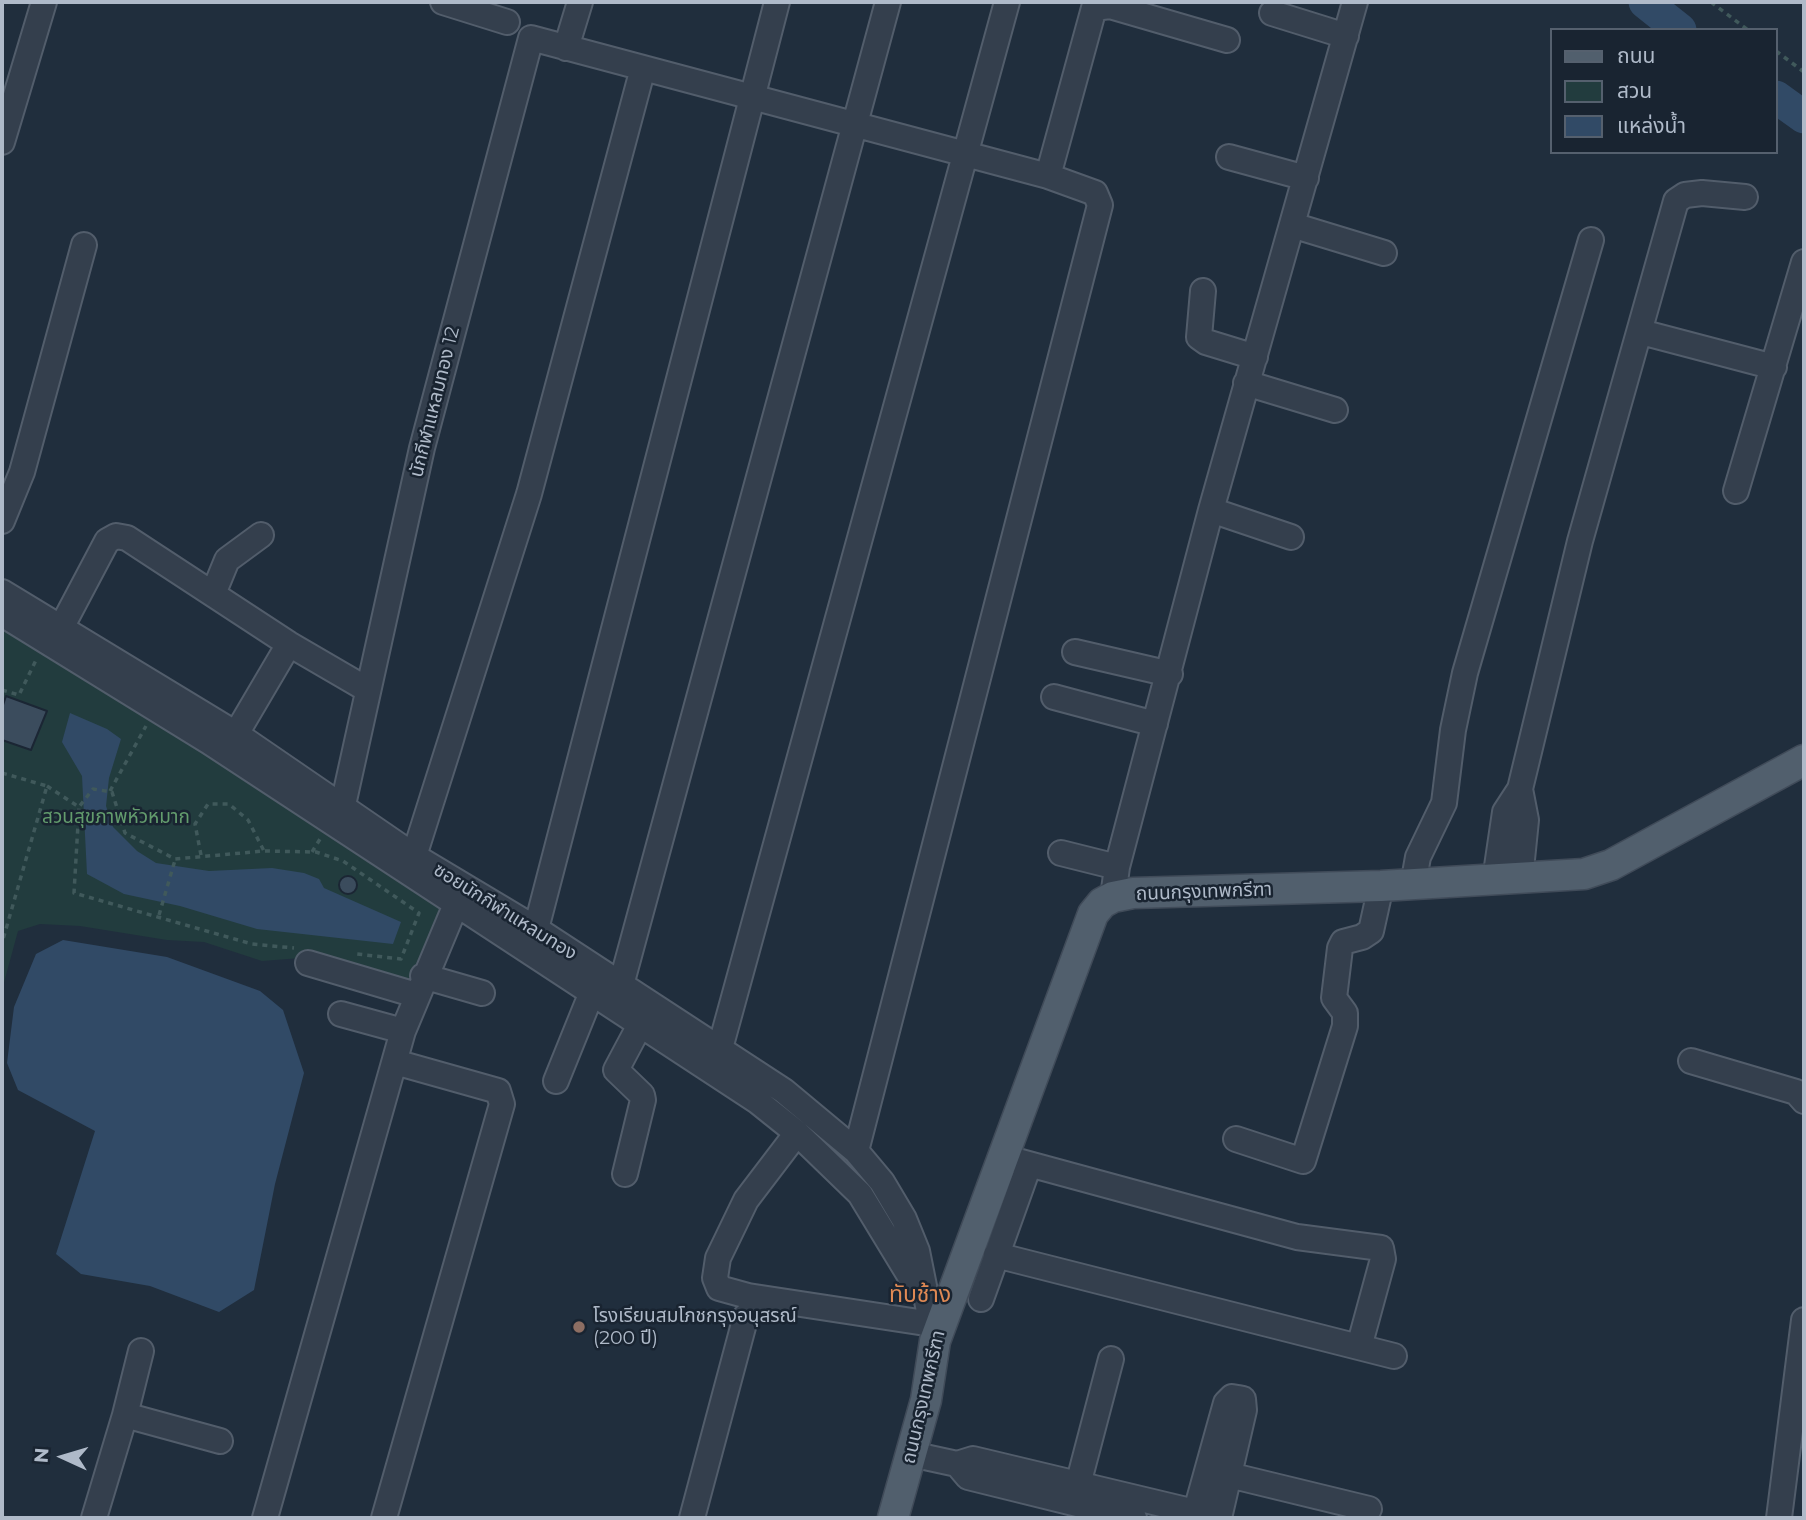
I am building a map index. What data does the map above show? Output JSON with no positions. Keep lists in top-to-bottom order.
{
  "streets": {
    "main road": ["ถนนกรุงเทพกรีฑา"],
    "street": ["นักกีฬาแหลมทอง 12", "ซอยนักกีฬาแหลมทอง"]
  },
  "crossings": [
    ["นักกีฬาแหลมทอง 12", "ซอยนักกีฬาแหลมทอง"],
    ["ถนนกรุงเทพกรีฑา", "ซอยนักกีฬาแหลมทอง"]
  ],
  "districts": ["ทับช้าง"],
  "parks": ["สวนสุขภาพหัวหมาก"],
  "places": ["โรงเรียนสมโภชกรุงอนุสรณ์ (200 ปี)"],
  "legend": ["ถนน", "สวน", "แหล่งน้ำ"],
  "north": "left"
}
